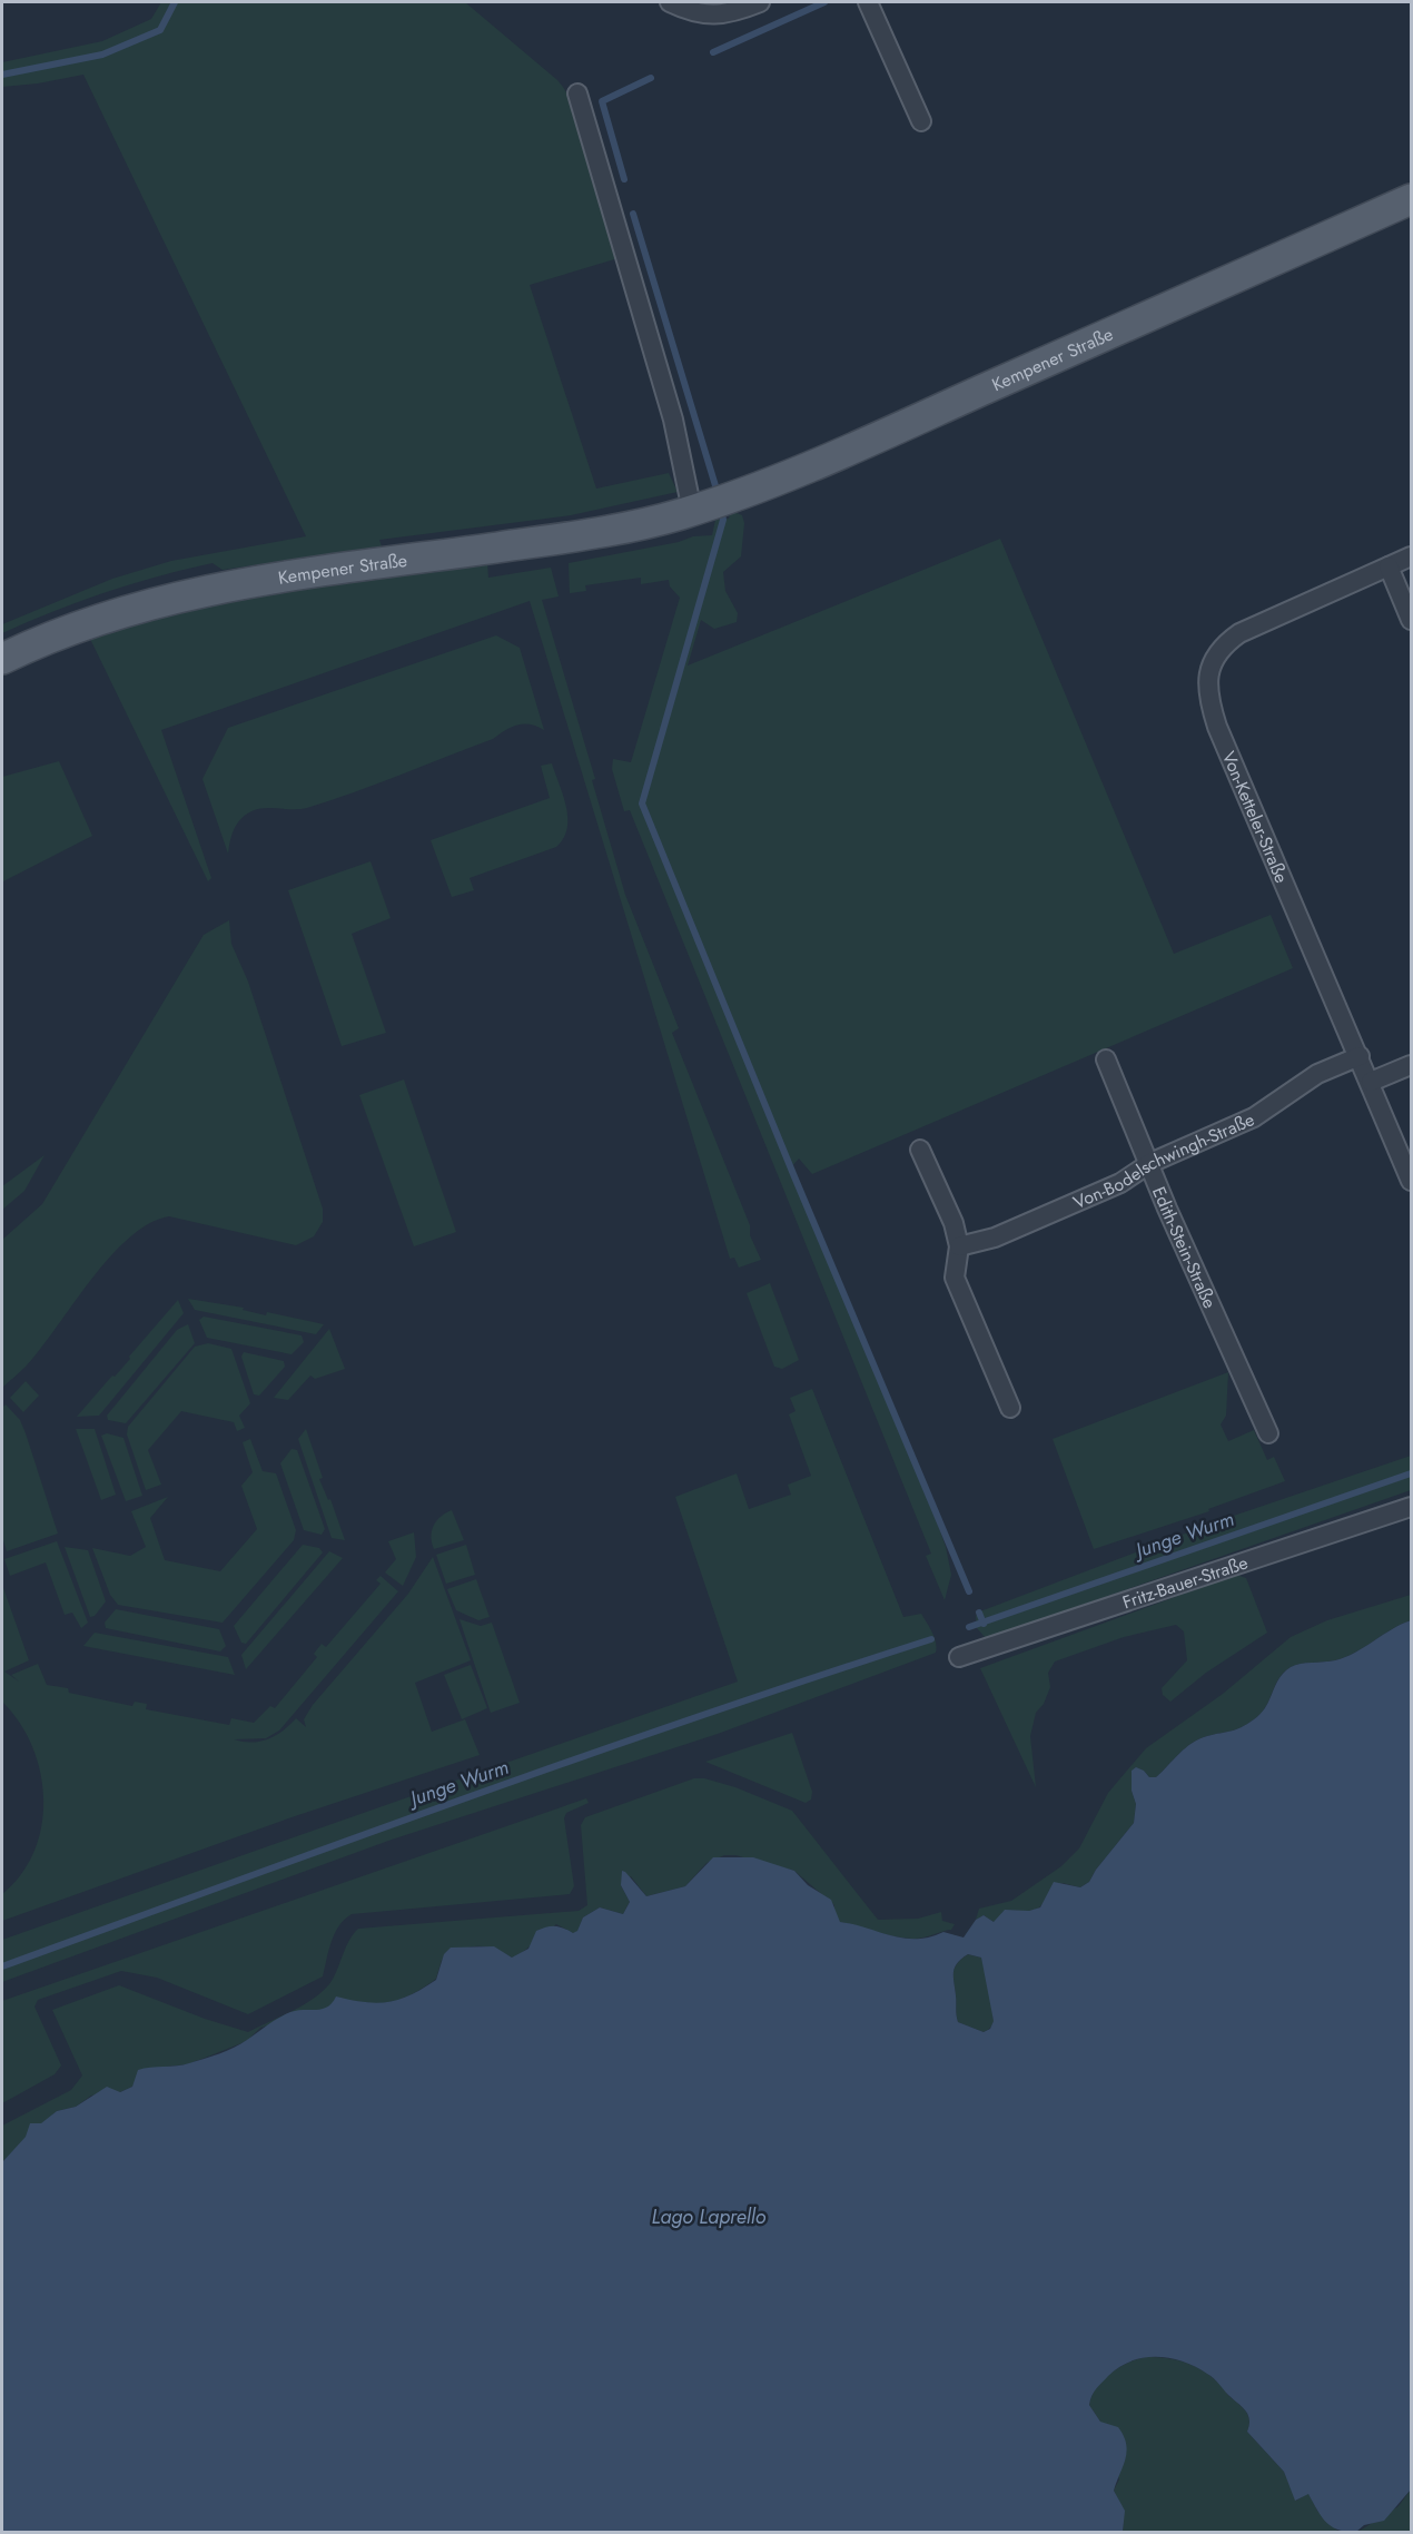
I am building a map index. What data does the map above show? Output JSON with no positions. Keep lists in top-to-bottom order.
{
  "streets": {
    "main road": ["Kempener Straße"],
    "street": [
      "Von-Ketteler-Straße",
      "Von-Bodelschwingh-Straße",
      "Edith-Stein-Straße",
      "Fritz-Bauer-Straße"
    ]
  },
  "crossings": [
    ["Von-Ketteler-Straße", "Von-Bodelschwingh-Straße"],
    ["Von-Bodelschwingh-Straße", "Edith-Stein-Straße"]
  ],
  "water": ["Junge Wurm", "Lago Laprello"]
}
